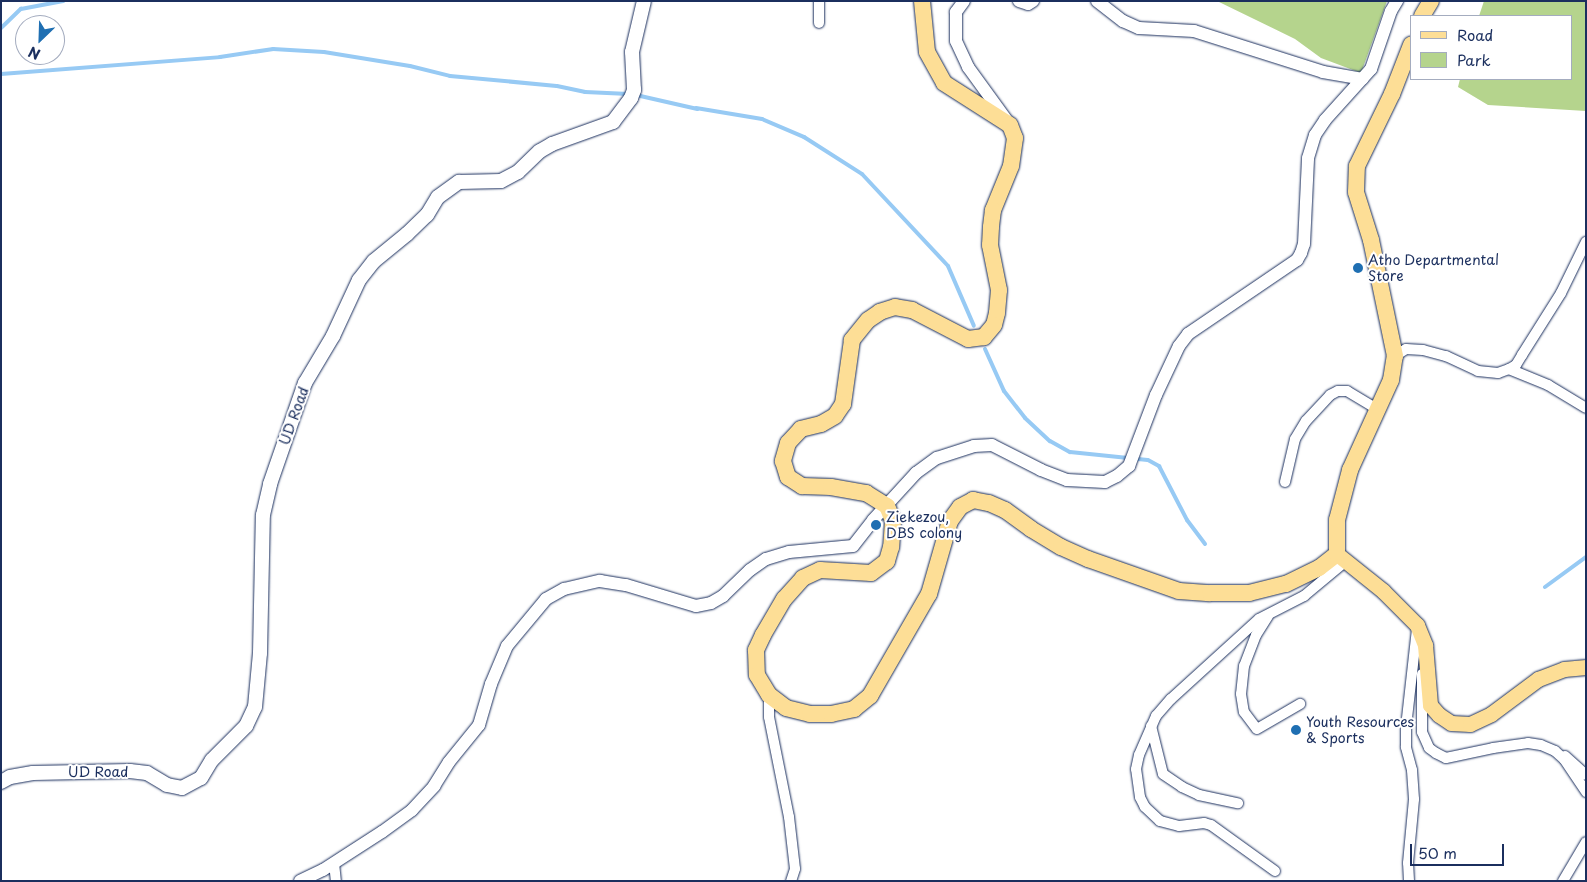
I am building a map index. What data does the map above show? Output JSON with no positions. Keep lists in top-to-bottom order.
{
  "streets": {
    "main road": ["UD Road"]
  },
  "places": ["Atho Departmental Store", "Ziekezou, DBS colony", "Youth Resources & Sports"],
  "legend": ["Road", "Park"],
  "scale_bar": "50 m",
  "north": "bottom left"
}
